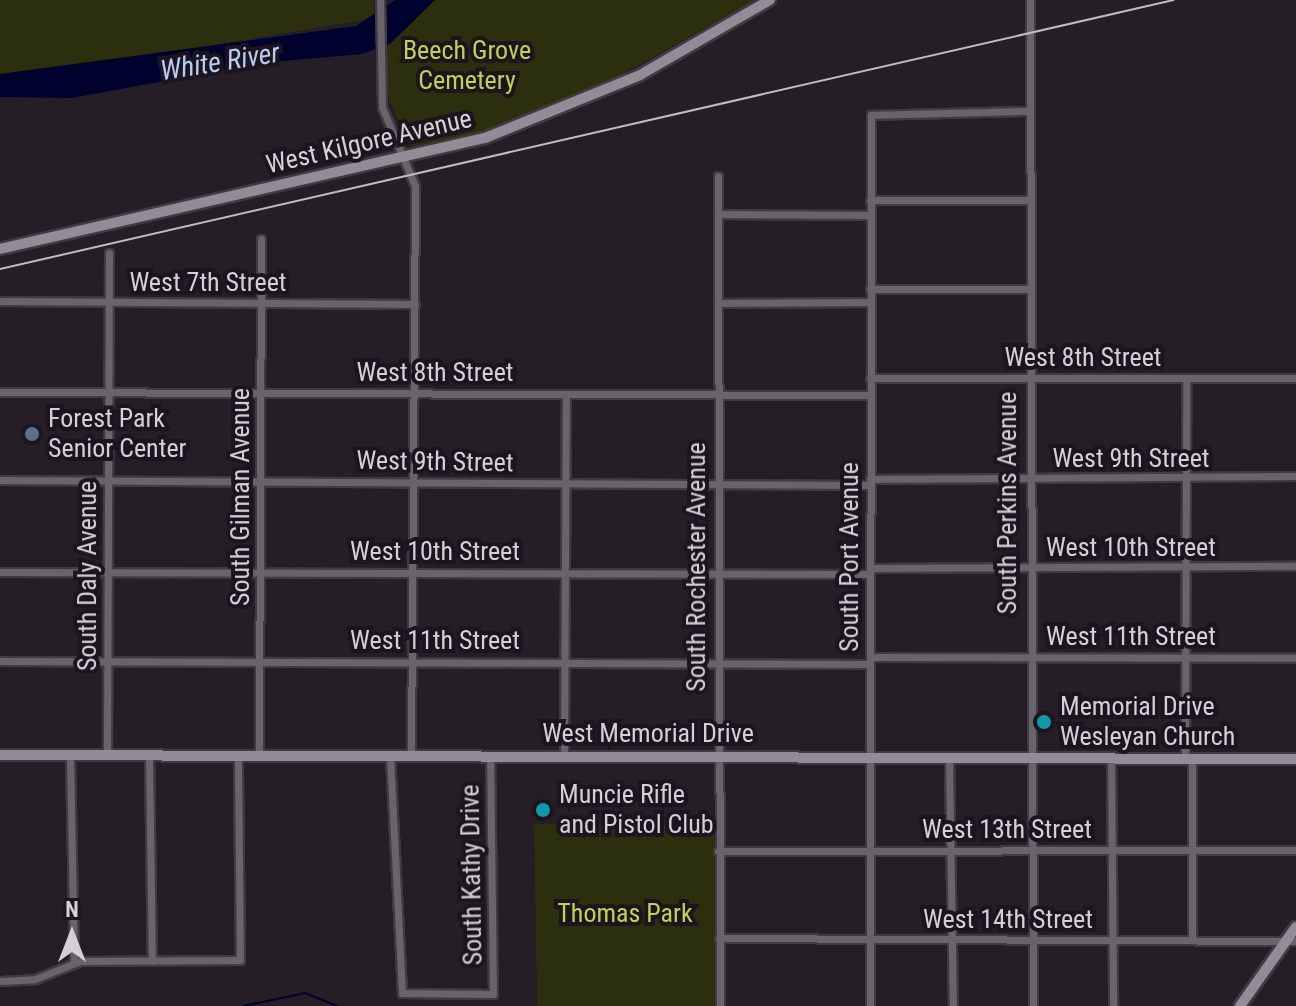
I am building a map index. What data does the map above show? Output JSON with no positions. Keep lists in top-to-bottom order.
{
  "streets": {
    "main road": ["West Kilgore Avenue", "West Memorial Drive"],
    "street": [
      "West 7th Street",
      "West 8th Street",
      "West 9th Street",
      "South Gilman Avenue",
      "South Perkins Avenue",
      "West 10th Street",
      "South Port Avenue",
      "South Rochester Avenue",
      "South Daly Avenue",
      "West 11th Street",
      "West 13th Street",
      "South Kathy Drive",
      "West 14th Street"
    ]
  },
  "crossings": [
    ["West 7th Street", "South Gilman Avenue"],
    ["West 7th Street", "South Daly Avenue"],
    ["West 8th Street", "South Gilman Avenue"],
    ["West 8th Street", "South Perkins Avenue"],
    ["West 8th Street", "South Port Avenue"],
    ["West 8th Street", "South Rochester Avenue"],
    ["West 8th Street", "South Daly Avenue"],
    ["West 9th Street", "South Gilman Avenue"],
    ["West 9th Street", "South Perkins Avenue"],
    ["West 9th Street", "South Port Avenue"],
    ["West 9th Street", "South Rochester Avenue"],
    ["West 9th Street", "South Daly Avenue"],
    ["South Gilman Avenue", "West 10th Street"],
    ["South Gilman Avenue", "West 11th Street"],
    ["South Gilman Avenue", "West Memorial Drive"],
    ["South Perkins Avenue", "West 10th Street"],
    ["South Perkins Avenue", "South Port Avenue"],
    ["South Perkins Avenue", "West 11th Street"],
    ["South Perkins Avenue", "West Memorial Drive"],
    ["South Perkins Avenue", "West 13th Street"],
    ["South Perkins Avenue", "West 14th Street"],
    ["West 10th Street", "South Port Avenue"],
    ["West 10th Street", "South Rochester Avenue"],
    ["West 10th Street", "South Daly Avenue"],
    ["South Port Avenue", "West 11th Street"],
    ["South Port Avenue", "West Memorial Drive"],
    ["South Port Avenue", "West 13th Street"],
    ["South Port Avenue", "West 14th Street"],
    ["South Rochester Avenue", "West 11th Street"],
    ["South Rochester Avenue", "West Memorial Drive"],
    ["South Rochester Avenue", "West 13th Street"],
    ["South Rochester Avenue", "West 14th Street"],
    ["South Daly Avenue", "West 11th Street"],
    ["South Daly Avenue", "West Memorial Drive"],
    ["West Memorial Drive", "South Kathy Drive"]
  ],
  "water": ["White River"],
  "parks": ["Beech Grove Cemetery", "Thomas Park"],
  "places": ["Forest Park Senior Center", "Memorial Drive Wesleyan Church", "Muncie Rifle and Pistol Club"],
  "north": "top"
}
